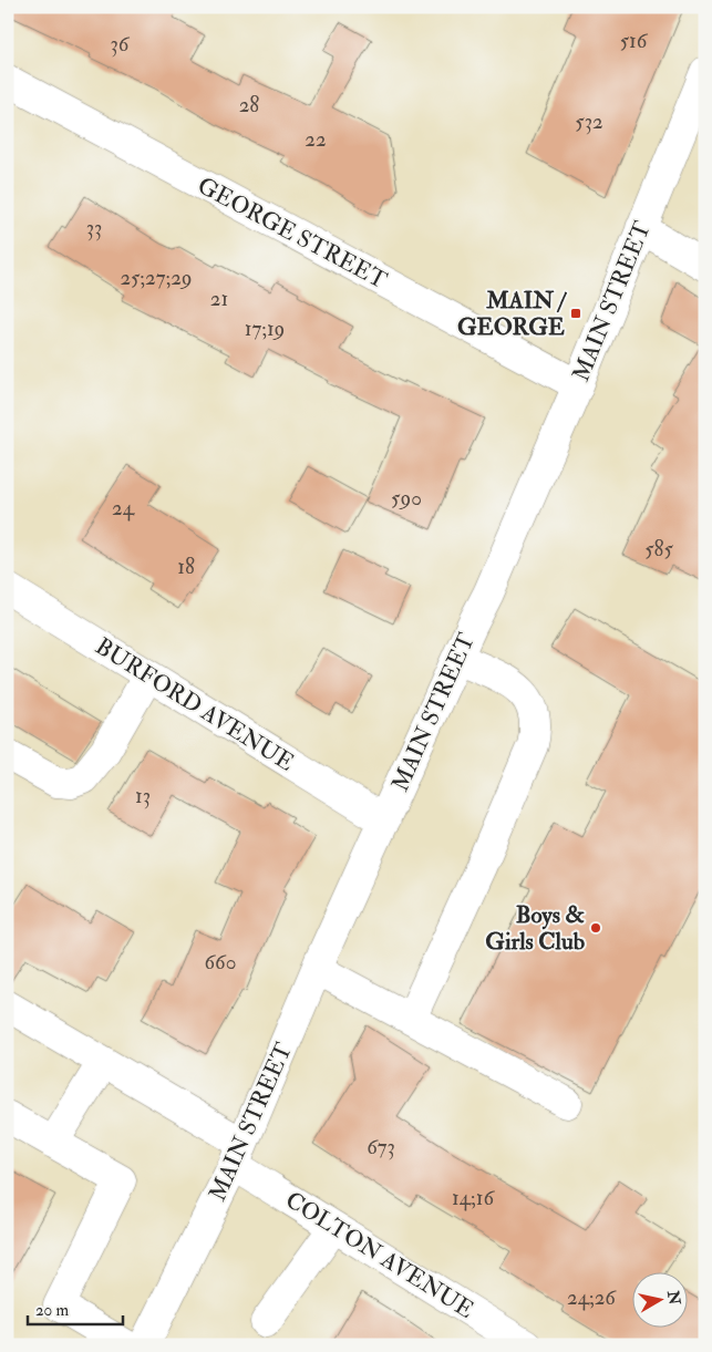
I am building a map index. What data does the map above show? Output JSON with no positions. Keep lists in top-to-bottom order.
{
  "streets": {
    "street": [
      "GEORGE STREET",
      "MAIN STREET",
      "BURFORD AVENUE",
      "COLTON AVENUE"
    ]
  },
  "crossings": [
    ["GEORGE STREET", "MAIN STREET"],
    ["MAIN STREET", "BURFORD AVENUE"],
    ["MAIN STREET", "COLTON AVENUE"]
  ],
  "places": {
    "transit": ["MAIN / GEORGE"],
    "other": ["Boys & Girls Club"]
  },
  "house_numbers": [
    "516",
    "36",
    "28",
    "532",
    "22",
    "33",
    "25;27;29",
    "21",
    "17;19",
    "590",
    "24",
    "585",
    "18",
    "13",
    "660",
    "673",
    "14;16",
    "24;26"
  ],
  "scale_bar": "20 m",
  "north": "right"
}
